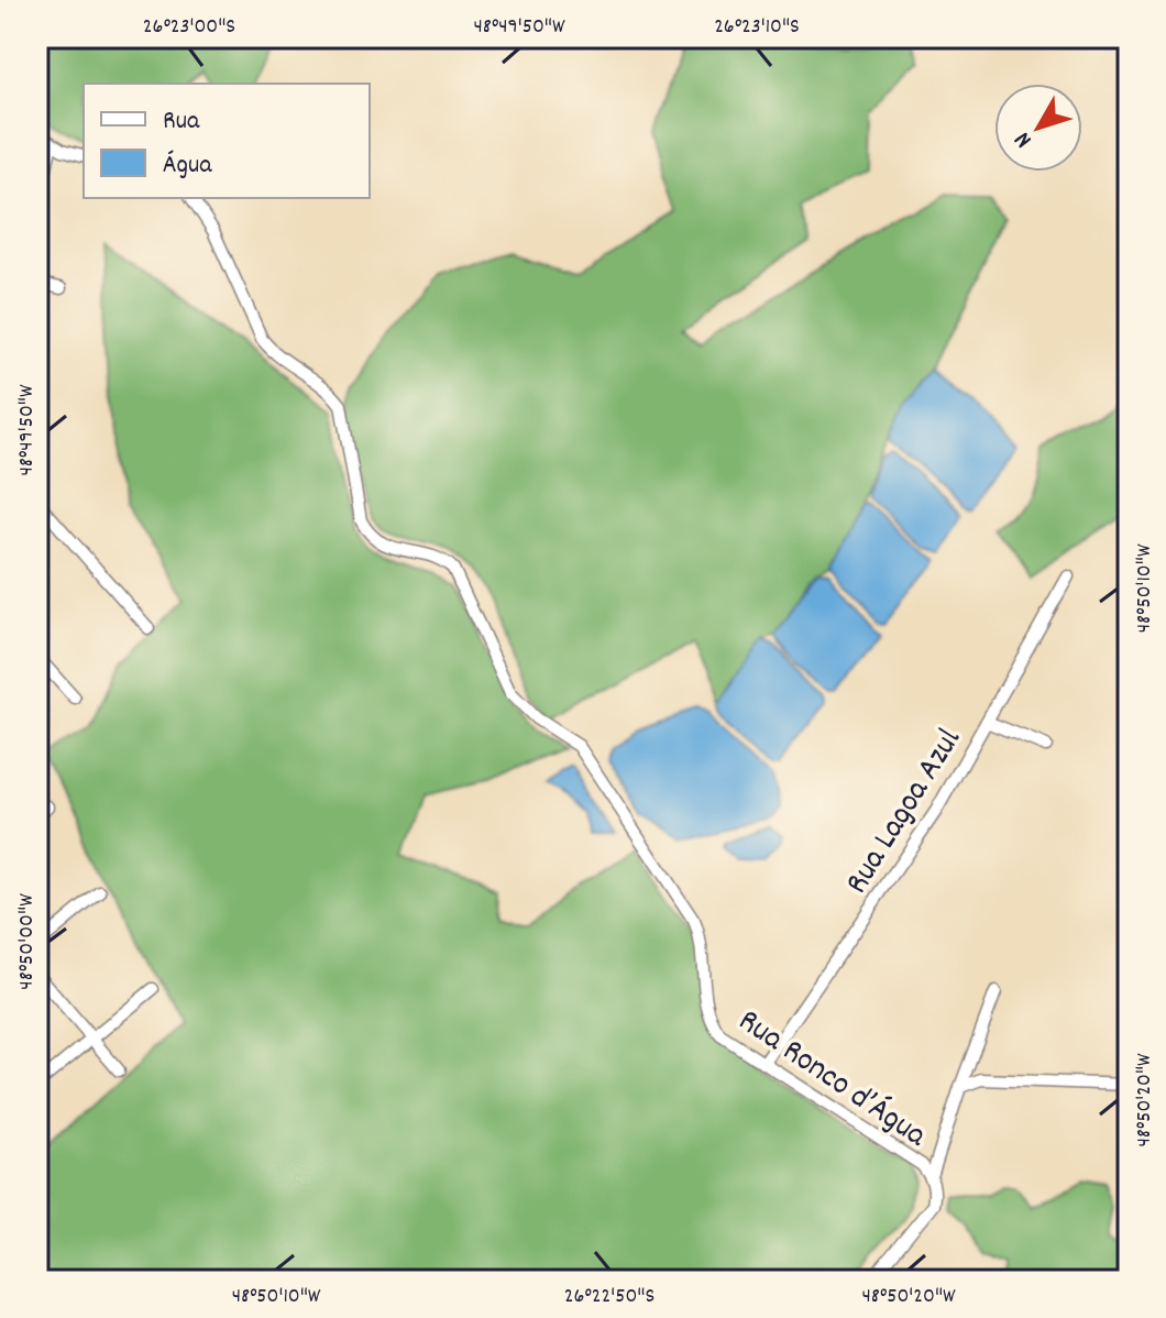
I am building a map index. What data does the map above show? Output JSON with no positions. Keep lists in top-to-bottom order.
{
  "streets": {
    "street": ["Rua Lagoa Azul", "Rua Ronco d’Água"]
  },
  "crossings": [
    ["Rua Lagoa Azul", "Rua Ronco d’Água"]
  ],
  "legend": ["Rua", "Água"],
  "north": "bottom left",
  "coordinates": [
    "26°23'00\"S",
    "48°49'50\"W",
    "26°23'10\"S",
    "48°50'10\"W",
    "48°50'00\"W",
    "48°50'20\"W",
    "26°22'50\"S"
  ]
}
